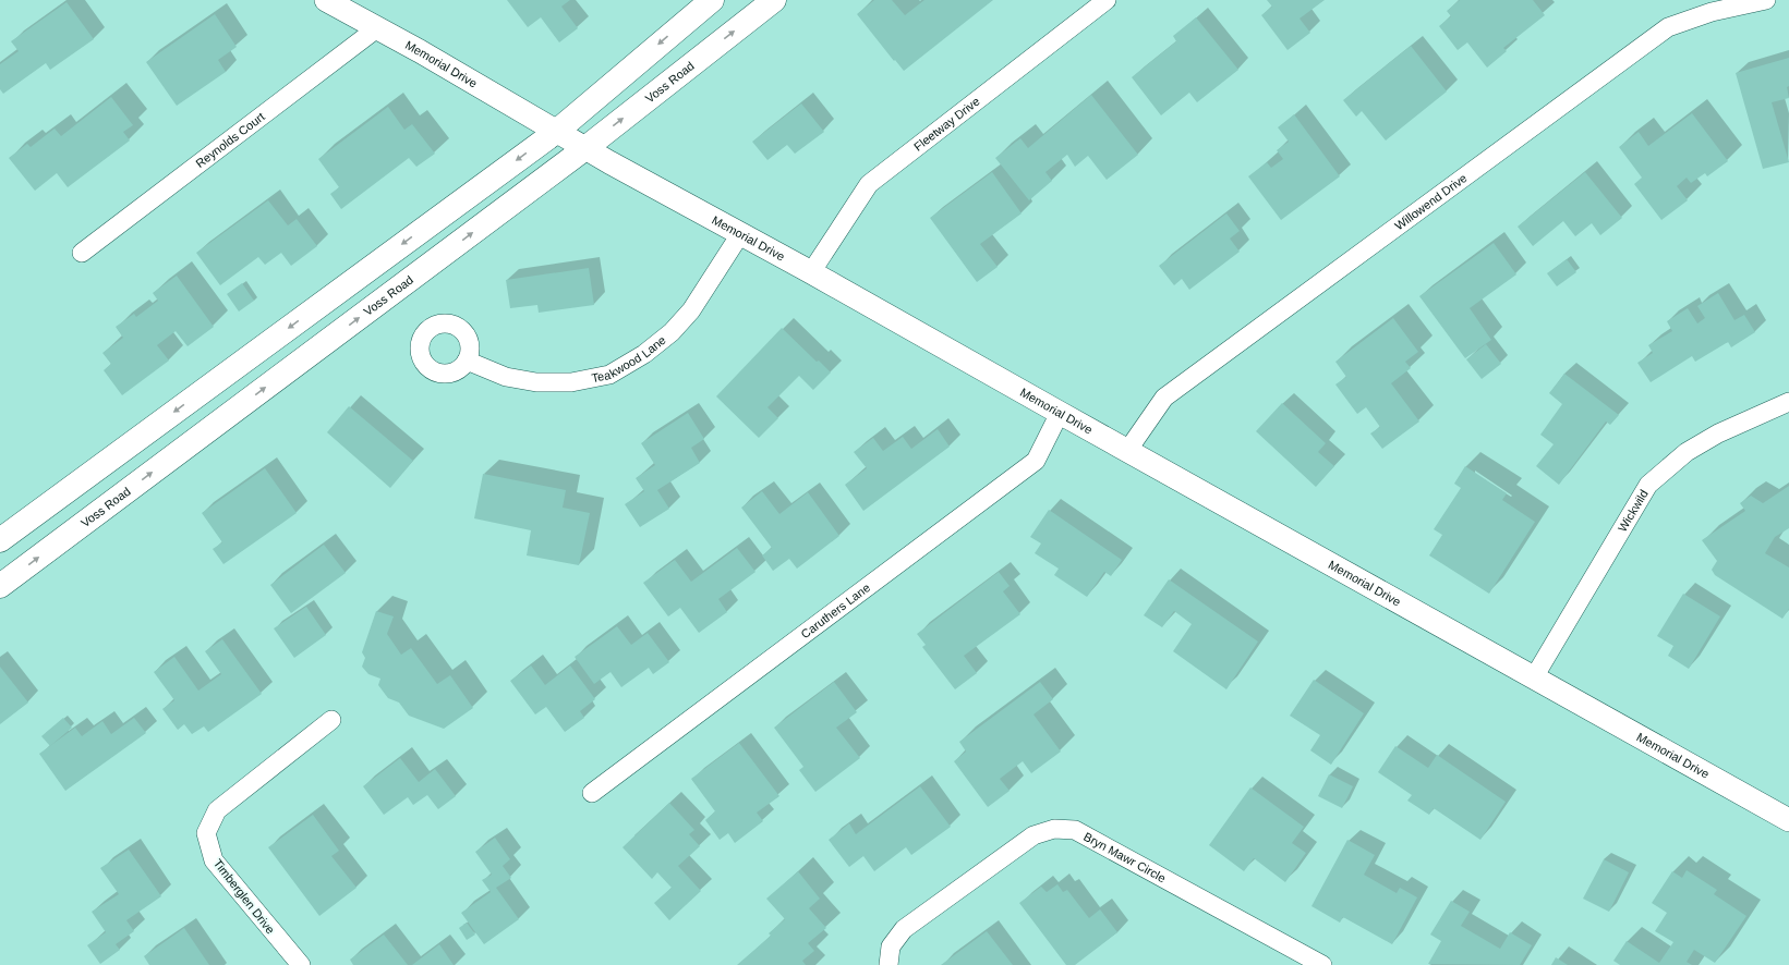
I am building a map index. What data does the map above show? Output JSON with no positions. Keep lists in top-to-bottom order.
{
  "streets": {
    "main road": ["Voss Road"],
    "street": [
      "Memorial Drive",
      "Fleetway Drive",
      "Reynolds Court",
      "Willowend Drive",
      "Teakwood Lane",
      "Wickwild",
      "Caruthers Lane",
      "Bryn Mawr Circle",
      "Timberglen Drive"
    ]
  },
  "crossings": [
    ["Memorial Drive", "Voss Road"],
    ["Memorial Drive", "Fleetway Drive"],
    ["Memorial Drive", "Reynolds Court"],
    ["Memorial Drive", "Willowend Drive"],
    ["Memorial Drive", "Teakwood Lane"],
    ["Memorial Drive", "Wickwild"],
    ["Memorial Drive", "Caruthers Lane"]
  ]
}
